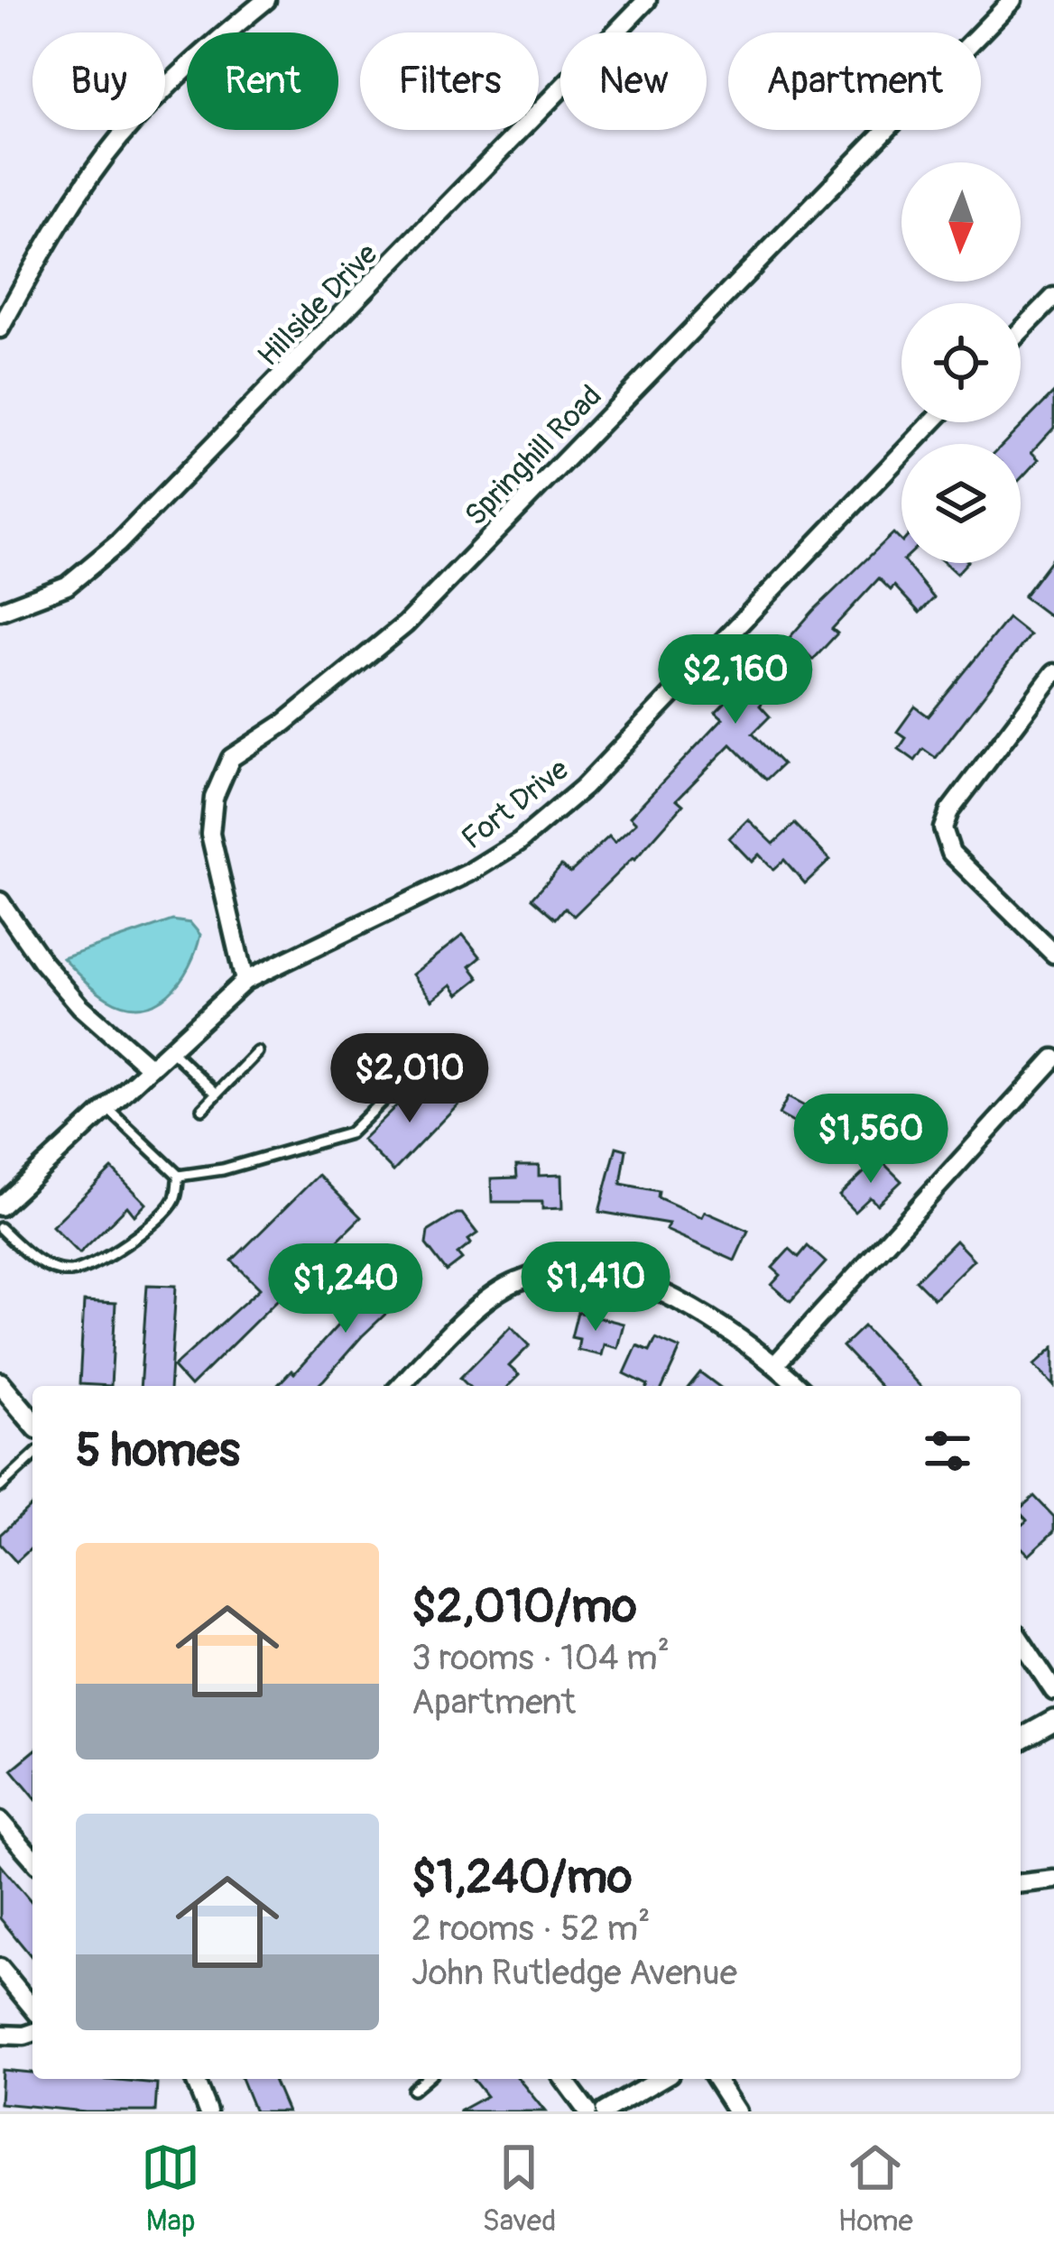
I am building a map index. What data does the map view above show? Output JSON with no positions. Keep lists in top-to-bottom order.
{
  "streets": {
    "street": ["Hillside Drive", "Springhill Road", "Fort Drive"]
  },
  "crossings": [
    ["Springhill Road", "Fort Drive"]
  ],
  "north": "bottom",
  "page": {
    "chip": [
      "Buy",
      "Rent",
      "Filters",
      "New",
      "Apartment"
    ],
    "price": [
      "$2,160",
      "$2,010",
      "$1,560",
      "$1,410",
      "$1,240"
    ],
    "heading": "5 homes",
    "list": [
      {
        "name": "$2,010/mo",
        "note": "3 rooms · 104 m² · Apartment"
      },
      {
        "name": "$1,240/mo",
        "note": "2 rooms · 52 m² · John Rutledge Avenue"
      }
    ],
    "tabs": ["Map", "Saved", "Home"]
  }
}
